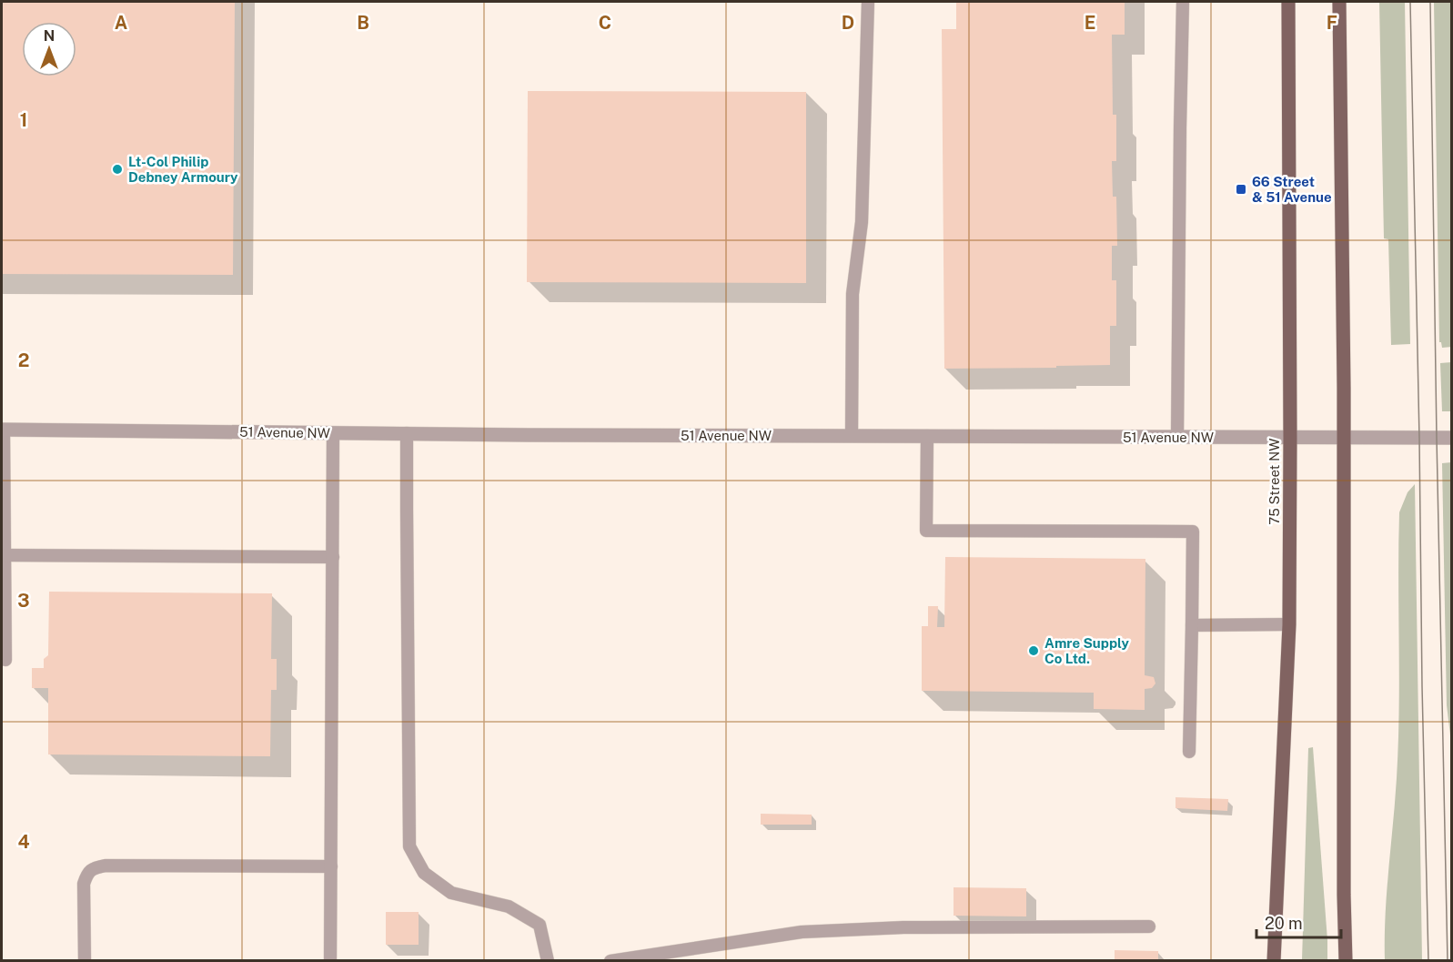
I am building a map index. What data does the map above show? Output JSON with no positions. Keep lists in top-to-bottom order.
{
  "streets": {
    "main road": ["75 Street NW"],
    "street": ["51 Avenue NW"]
  },
  "crossings": [
    ["51 Avenue NW", "75 Street NW"]
  ],
  "places": {
    "other": ["Lt-Col Philip Debney Armoury", "Amre Supply Co Ltd."],
    "transit": ["66 Street & 51 Avenue"]
  },
  "scale_bar": "20 m",
  "north": "top",
  "grid": {
    "columns": [
      "A",
      "B",
      "C",
      "D",
      "E",
      "F"
    ],
    "rows": [
      "1",
      "2",
      "3",
      "4"
    ]
  }
}
